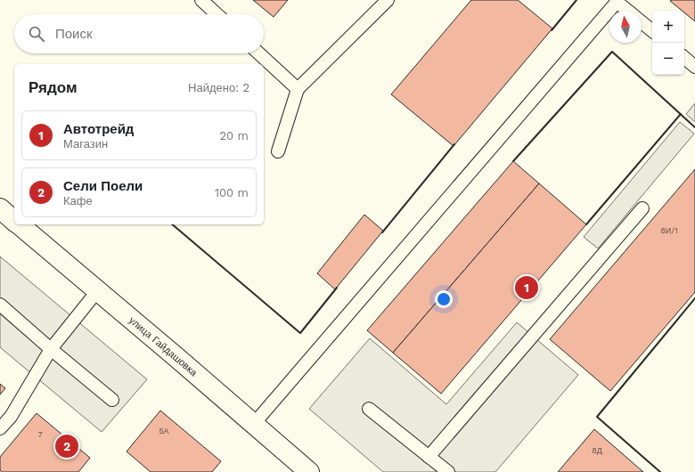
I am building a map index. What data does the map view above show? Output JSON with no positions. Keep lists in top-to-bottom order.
{
  "streets": {
    "main road": ["улица Гайдашовка"]
  },
  "house_numbers": [
    "8И/1",
    "5А",
    "7",
    "8Д"
  ],
  "north": "top",
  "page": {
    "map_buttons": ["+", "−"],
    "search": "Поиск",
    "heading": ["Рядом", "Найдено: 2"],
    "list": [
      {
        "mark": "1",
        "name": "Автотрейд",
        "note": "Магазин",
        "value": "20 m"
      },
      {
        "mark": "2",
        "name": "Сели Поели",
        "note": "Кафе",
        "value": "100 m"
      }
    ],
    "pins": ["1", "2"]
  }
}
